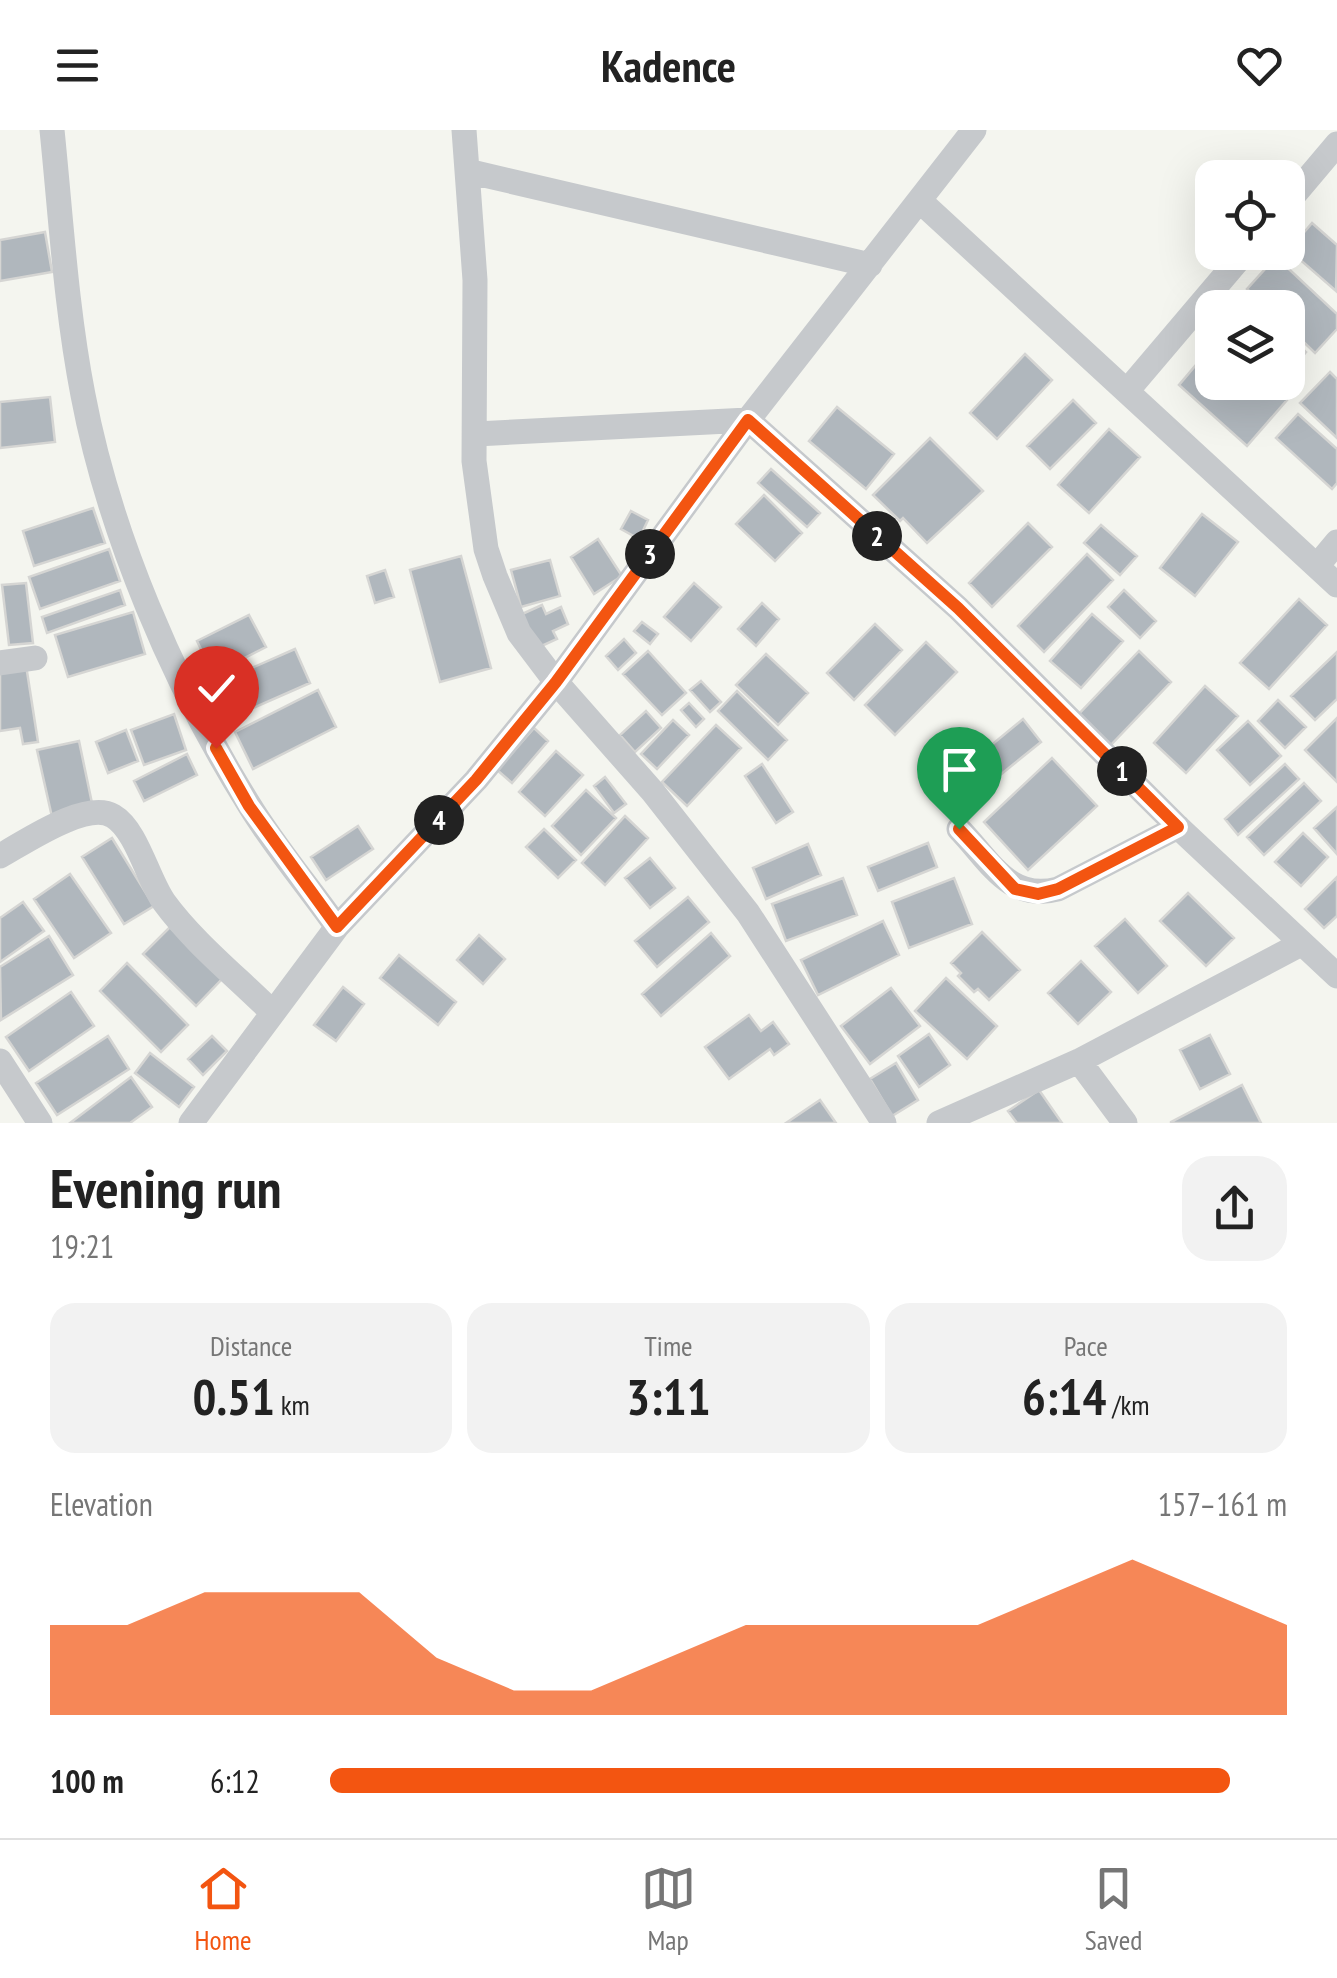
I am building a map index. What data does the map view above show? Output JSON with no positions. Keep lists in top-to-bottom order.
{
  "page": {
    "header": "Kadence",
    "pins": [
      "2",
      "3",
      "1",
      "4"
    ],
    "heading": ["Evening run", "19:21"],
    "stats": [
      ["Distance", "0.51 km"],
      ["Time", "3:11"],
      ["Pace", "6:14 /km"]
    ],
    "chart": ["Elevation", "157–161 m"],
    "list": [
      {
        "name": "100 m",
        "note": "6:12"
      }
    ],
    "tabs": ["Home", "Map", "Saved"]
  }
}
